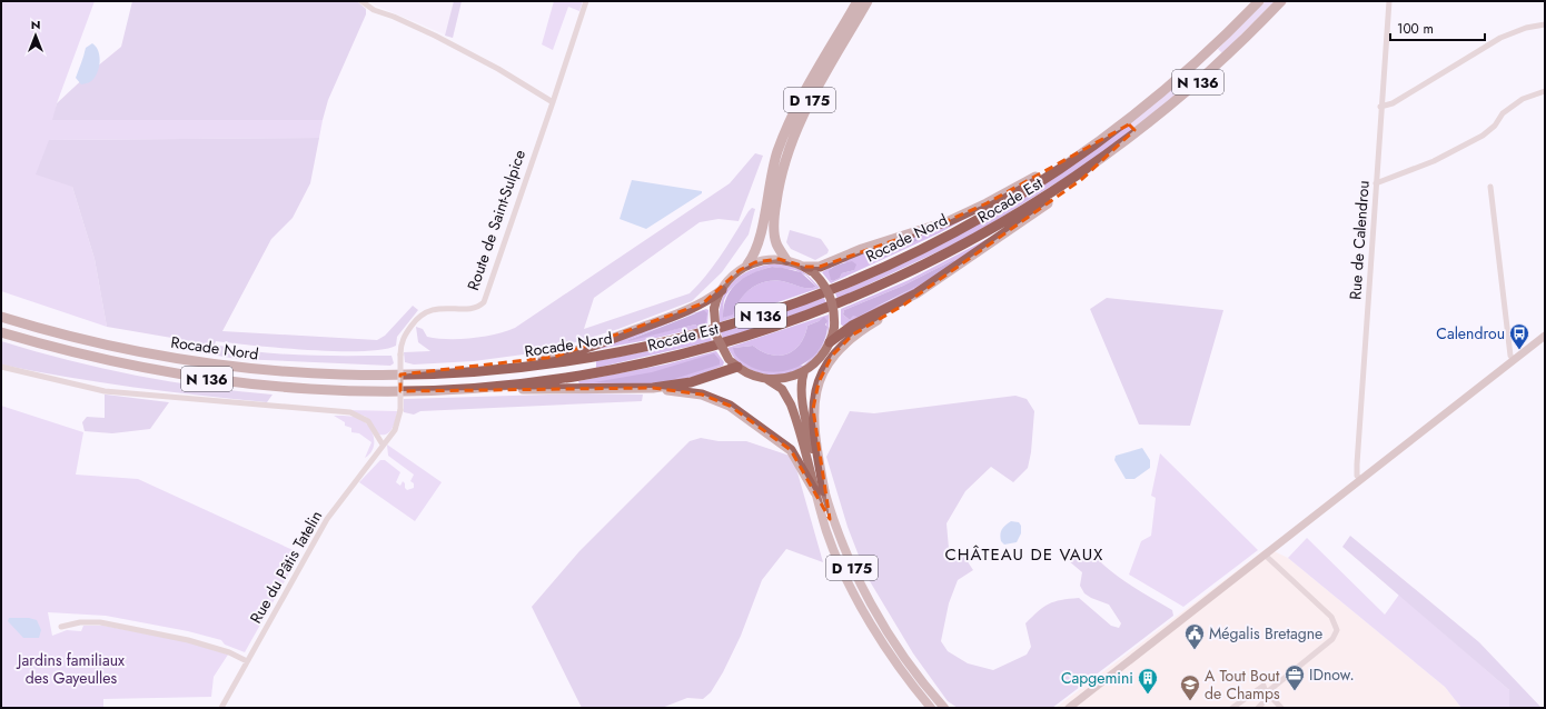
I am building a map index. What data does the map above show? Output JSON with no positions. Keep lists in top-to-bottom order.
{
  "streets": {
    "highway": [
      "N 136",
      "D 175",
      "Rocade Est",
      "Rocade Nord"
    ],
    "street": ["Route de Saint-Sulpice", "Rue de Calendrou", "Rue du Pâtis Tatelin"]
  },
  "crossings": [
    ["N 136", "Rocade Nord"],
    ["Rocade Est", "Rocade Nord"],
    ["Route de Saint-Sulpice", "Rue du Pâtis Tatelin"]
  ],
  "districts": ["CHÂTEAU DE VAUX"],
  "parks": ["Jardins familiaux des Gayeulles"],
  "places": {
    "bus stop": ["Calendrou"],
    "public building": ["Mégalis Bretagne"],
    "office": ["IDnow."],
    "building": ["Capgemini"],
    "school or university": ["A Tout Bout de Champs"]
  },
  "scale_bar": "100 m",
  "north": "top"
}
